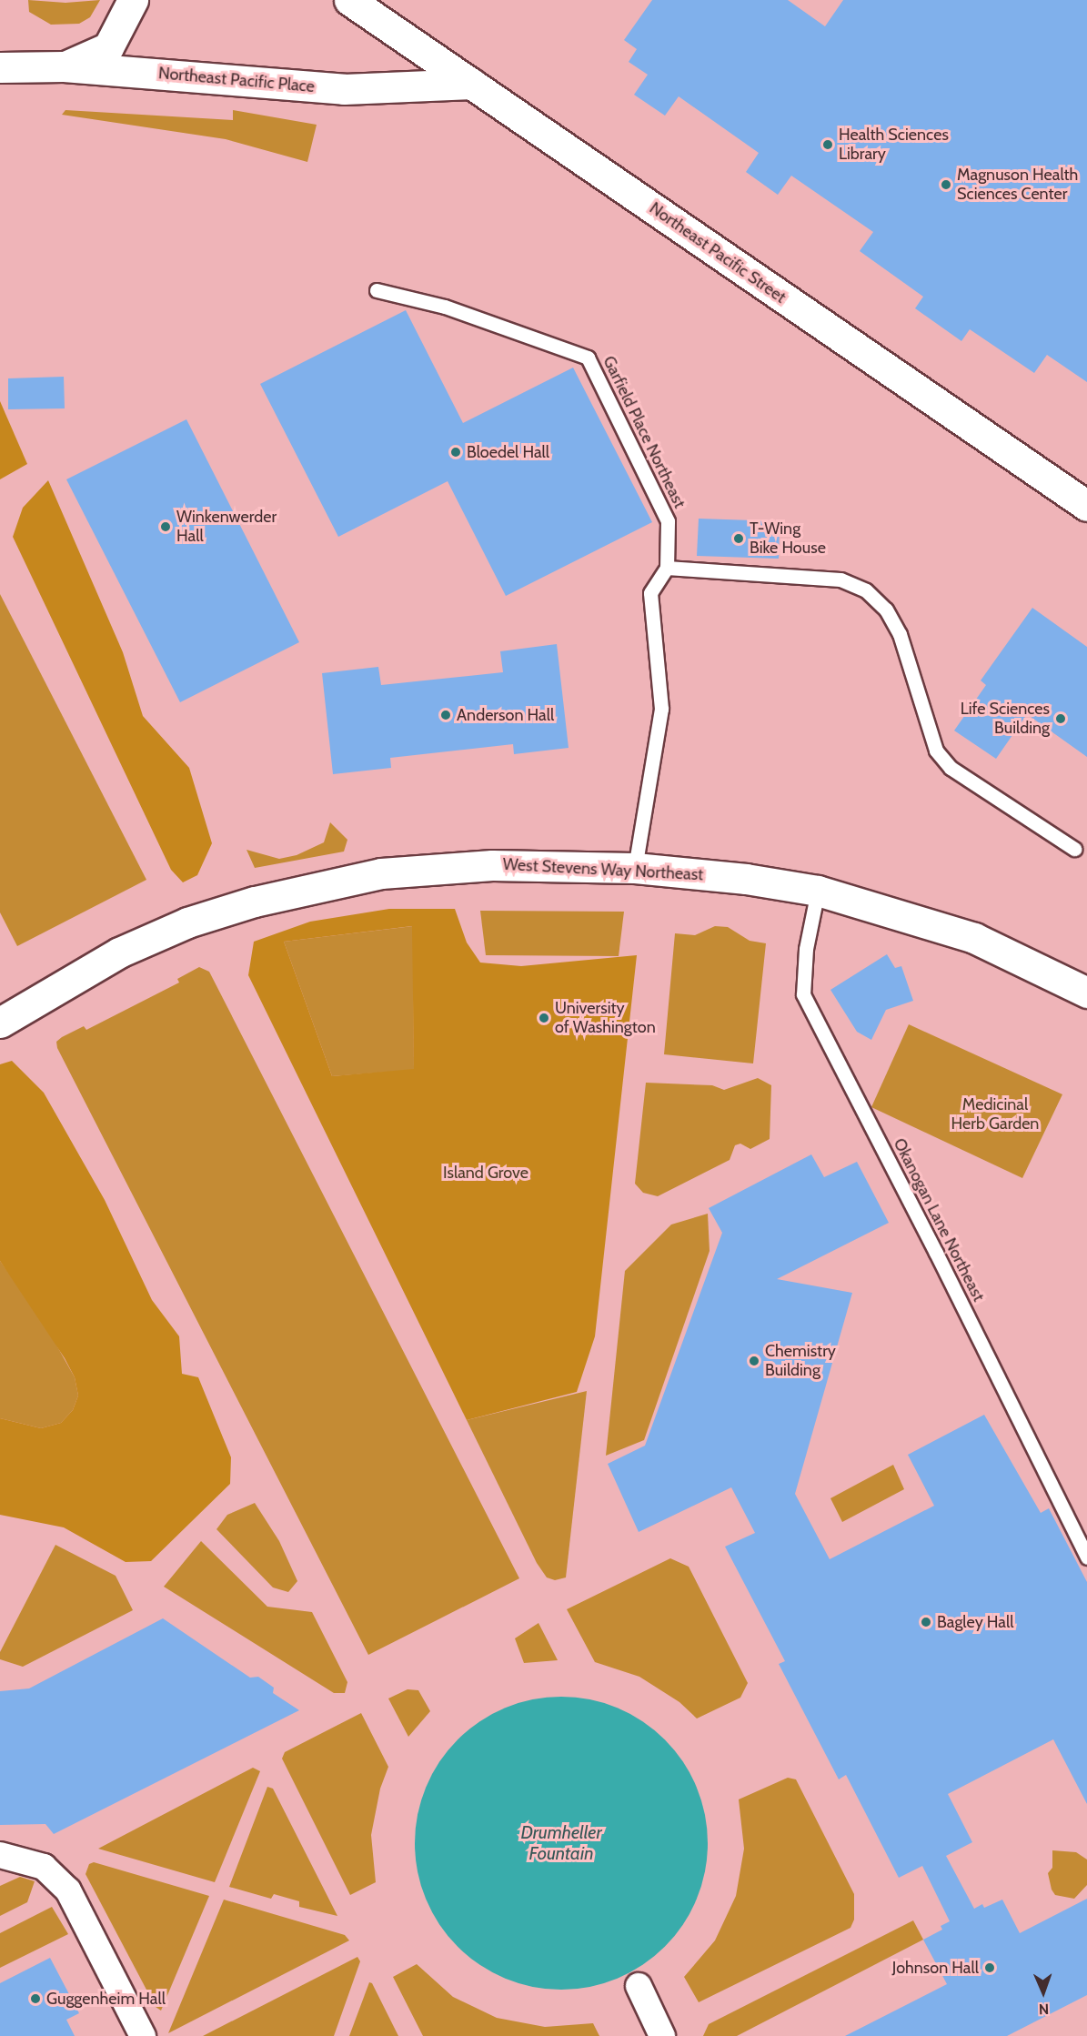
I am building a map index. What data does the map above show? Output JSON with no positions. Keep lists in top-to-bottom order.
{
  "streets": {
    "main road": ["Northeast Pacific Place", "Northeast Pacific Street", "West Stevens Way Northeast"],
    "lane": ["Garfield Place Northeast", "Okanogan Lane Northeast"]
  },
  "crossings": [
    ["Northeast Pacific Place", "Northeast Pacific Street"],
    ["West Stevens Way Northeast", "Okanogan Lane Northeast"]
  ],
  "water": ["Drumheller Fountain"],
  "parks": ["Medicinal Herb Garden", "Island Grove"],
  "places": [
    "Health Sciences Library",
    "Magnuson Health Sciences Center",
    "Bloedel Hall",
    "Winkenwerder Hall",
    "T-Wing Bike House",
    "Anderson Hall",
    "Life Sciences Building",
    "University of Washington",
    "Chemistry Building",
    "Bagley Hall",
    "Johnson Hall",
    "Guggenheim Hall"
  ],
  "north": "bottom"
}
